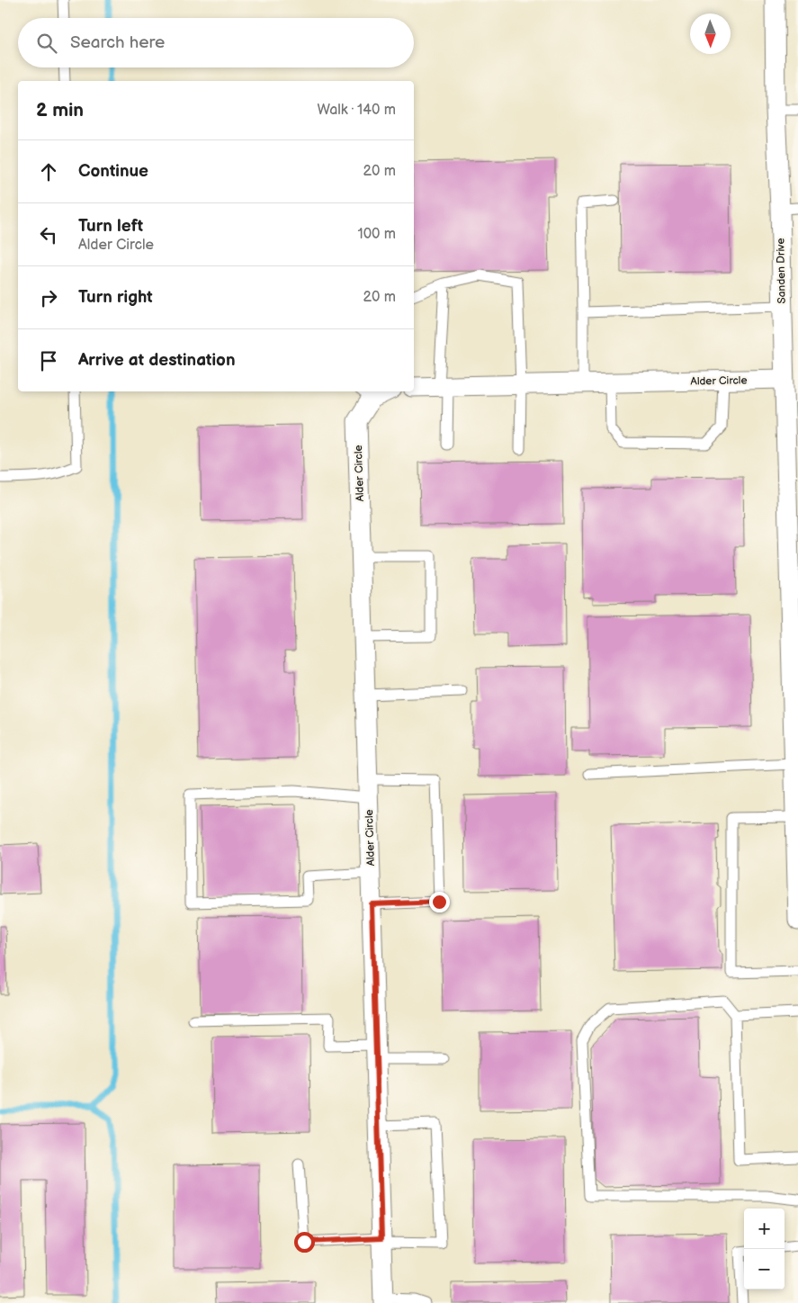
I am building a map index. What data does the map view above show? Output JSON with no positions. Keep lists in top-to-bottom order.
{
  "streets": {
    "street": ["Sanden Drive", "Alder Circle"]
  },
  "crossings": [
    ["Sanden Drive", "Alder Circle"]
  ],
  "north": "bottom",
  "page": {
    "search": "Search here",
    "heading": ["2 min", "Walk · 140 m"],
    "list": [
      ["Continue", "20 m"],
      ["Turn left", "Alder Circle", "100 m"],
      ["Turn right", "20 m"],
      "Arrive at destination"
    ],
    "map_buttons": ["+", "−"]
  }
}
